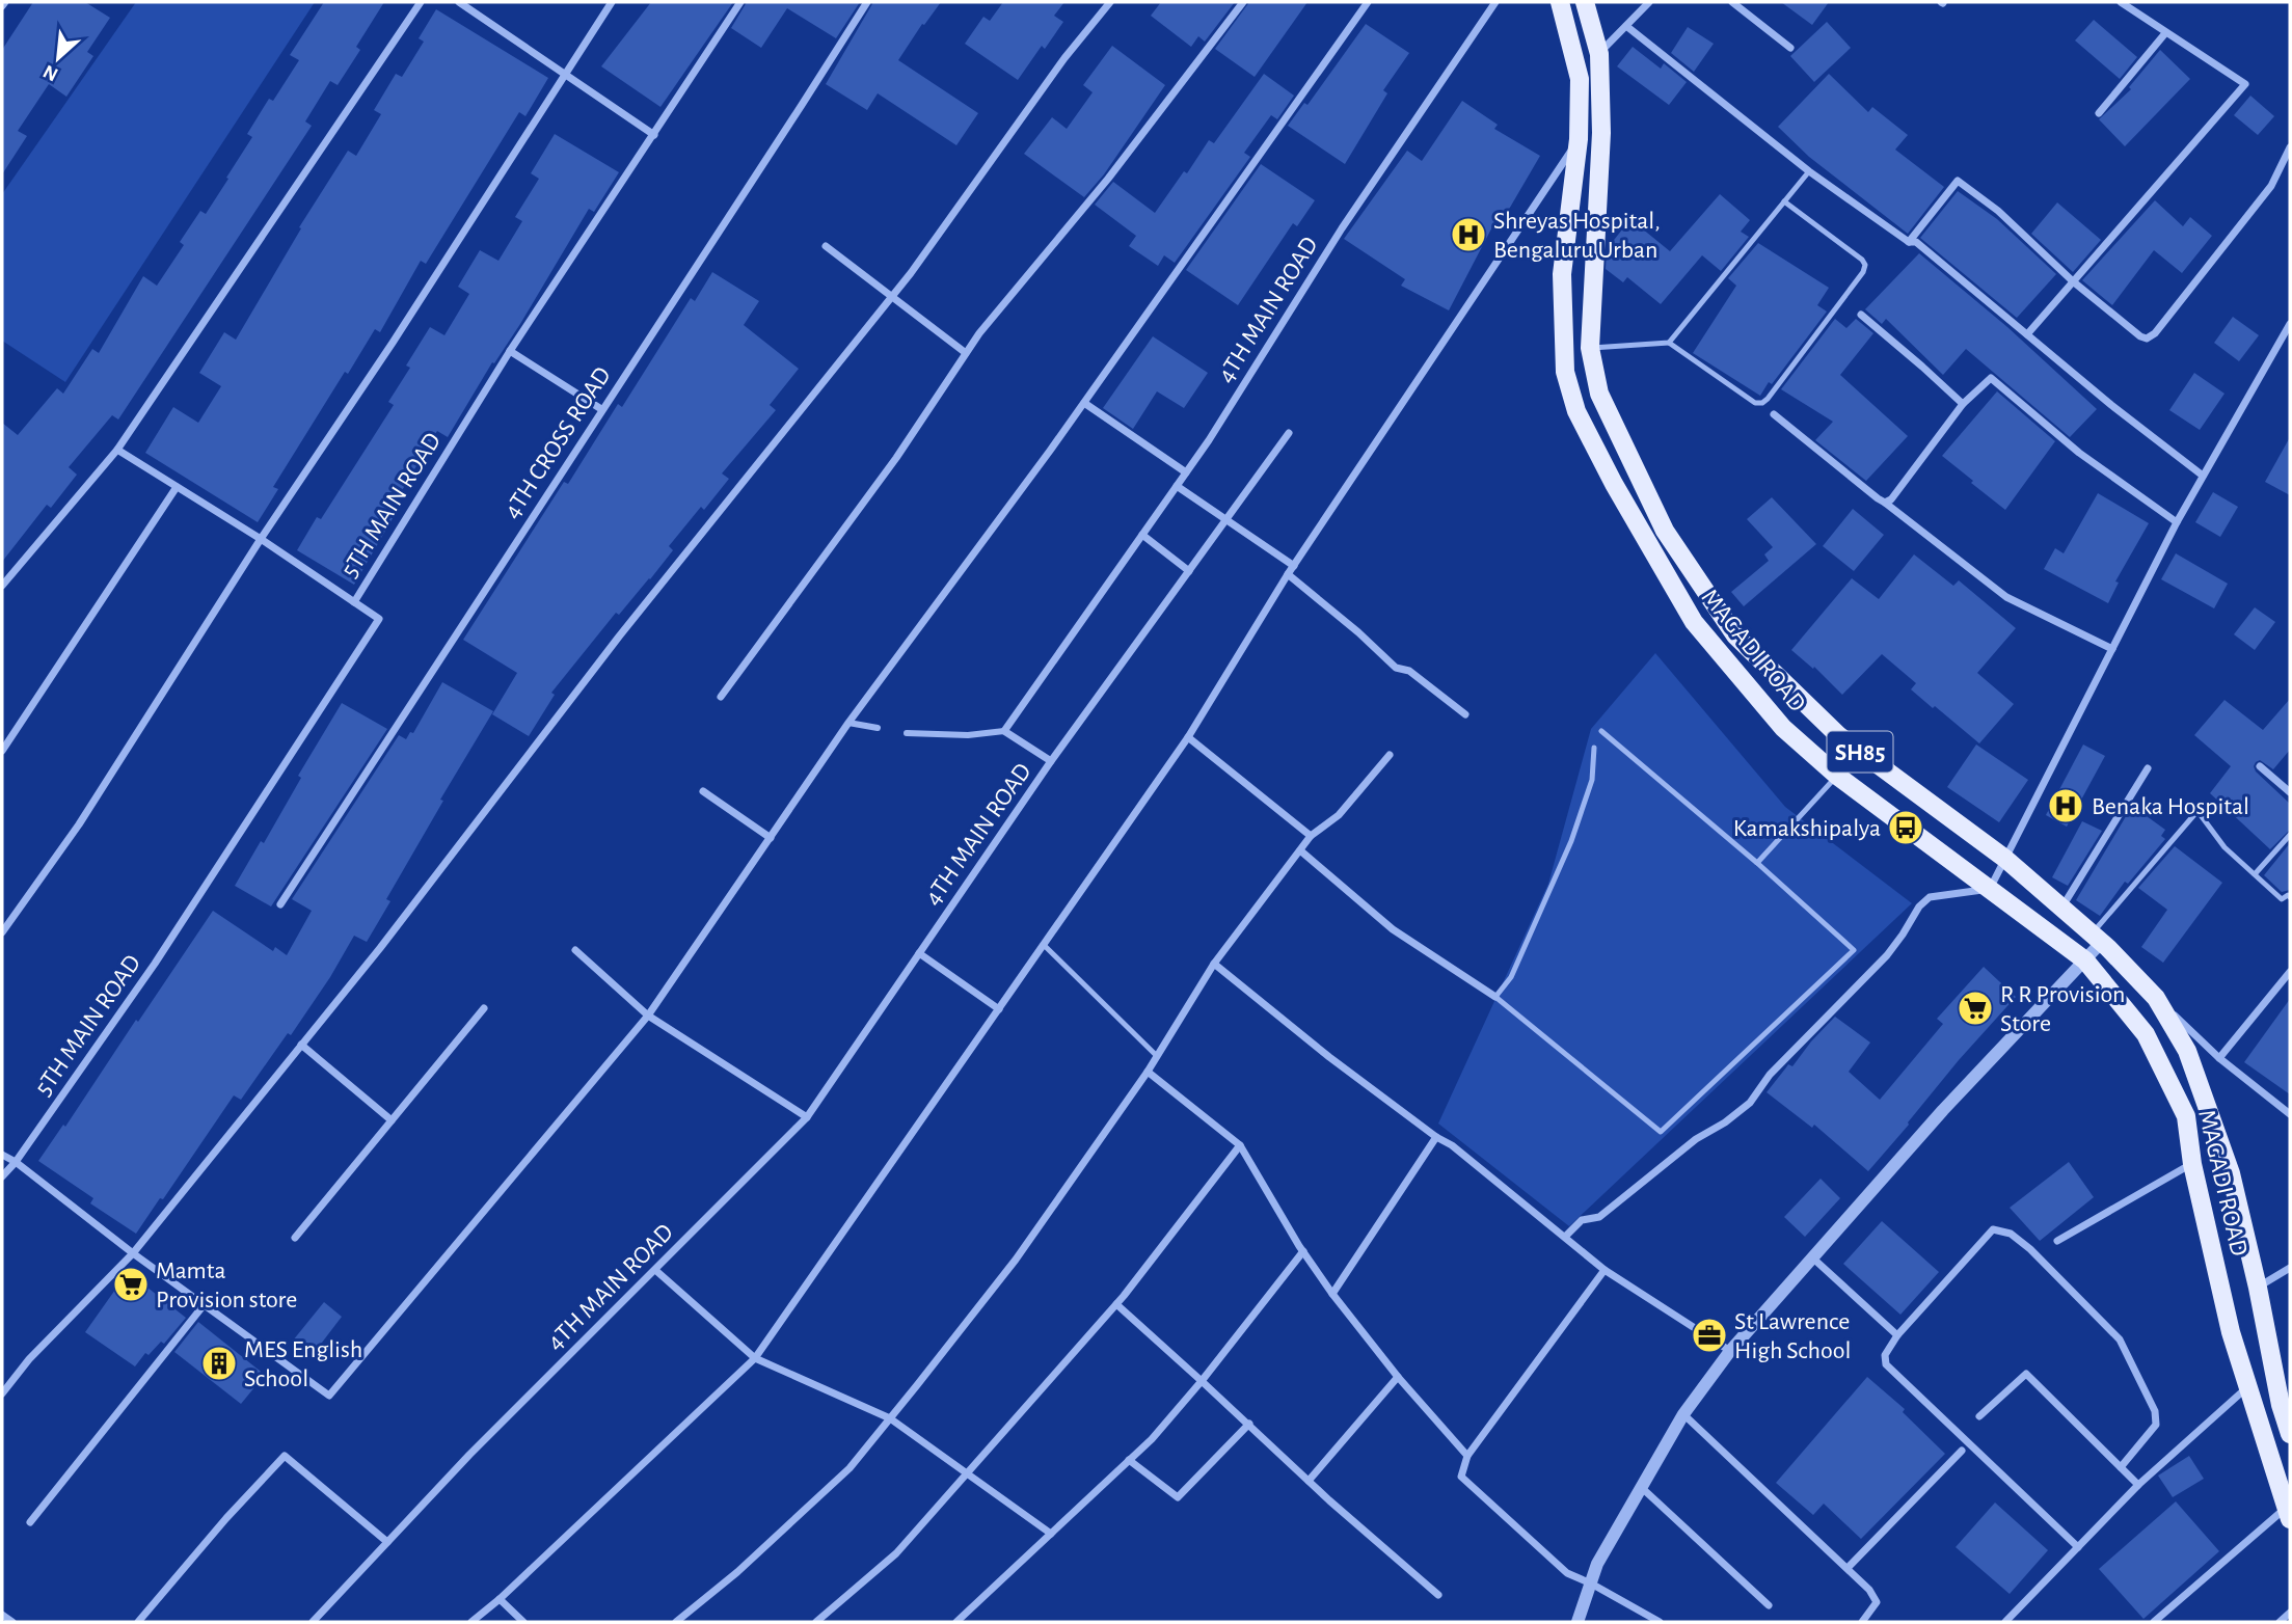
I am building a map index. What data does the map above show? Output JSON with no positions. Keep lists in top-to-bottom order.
{
  "streets": {
    "main road": ["MAGADI ROAD", "SH85"],
    "street": ["4TH MAIN ROAD", "4TH CROSS ROAD", "5TH MAIN ROAD"]
  },
  "places": {
    "hospital": ["Shreyas Hospital, Bengaluru Urban", "Benaka Hospital"],
    "bus stop": ["Kamakshipalya"],
    "supermarket": ["R R Provision Store", "Mamta Provision store"],
    "office": ["St Lawrence High School"],
    "building": ["MES English School"]
  },
  "north": "bottom left"
}
